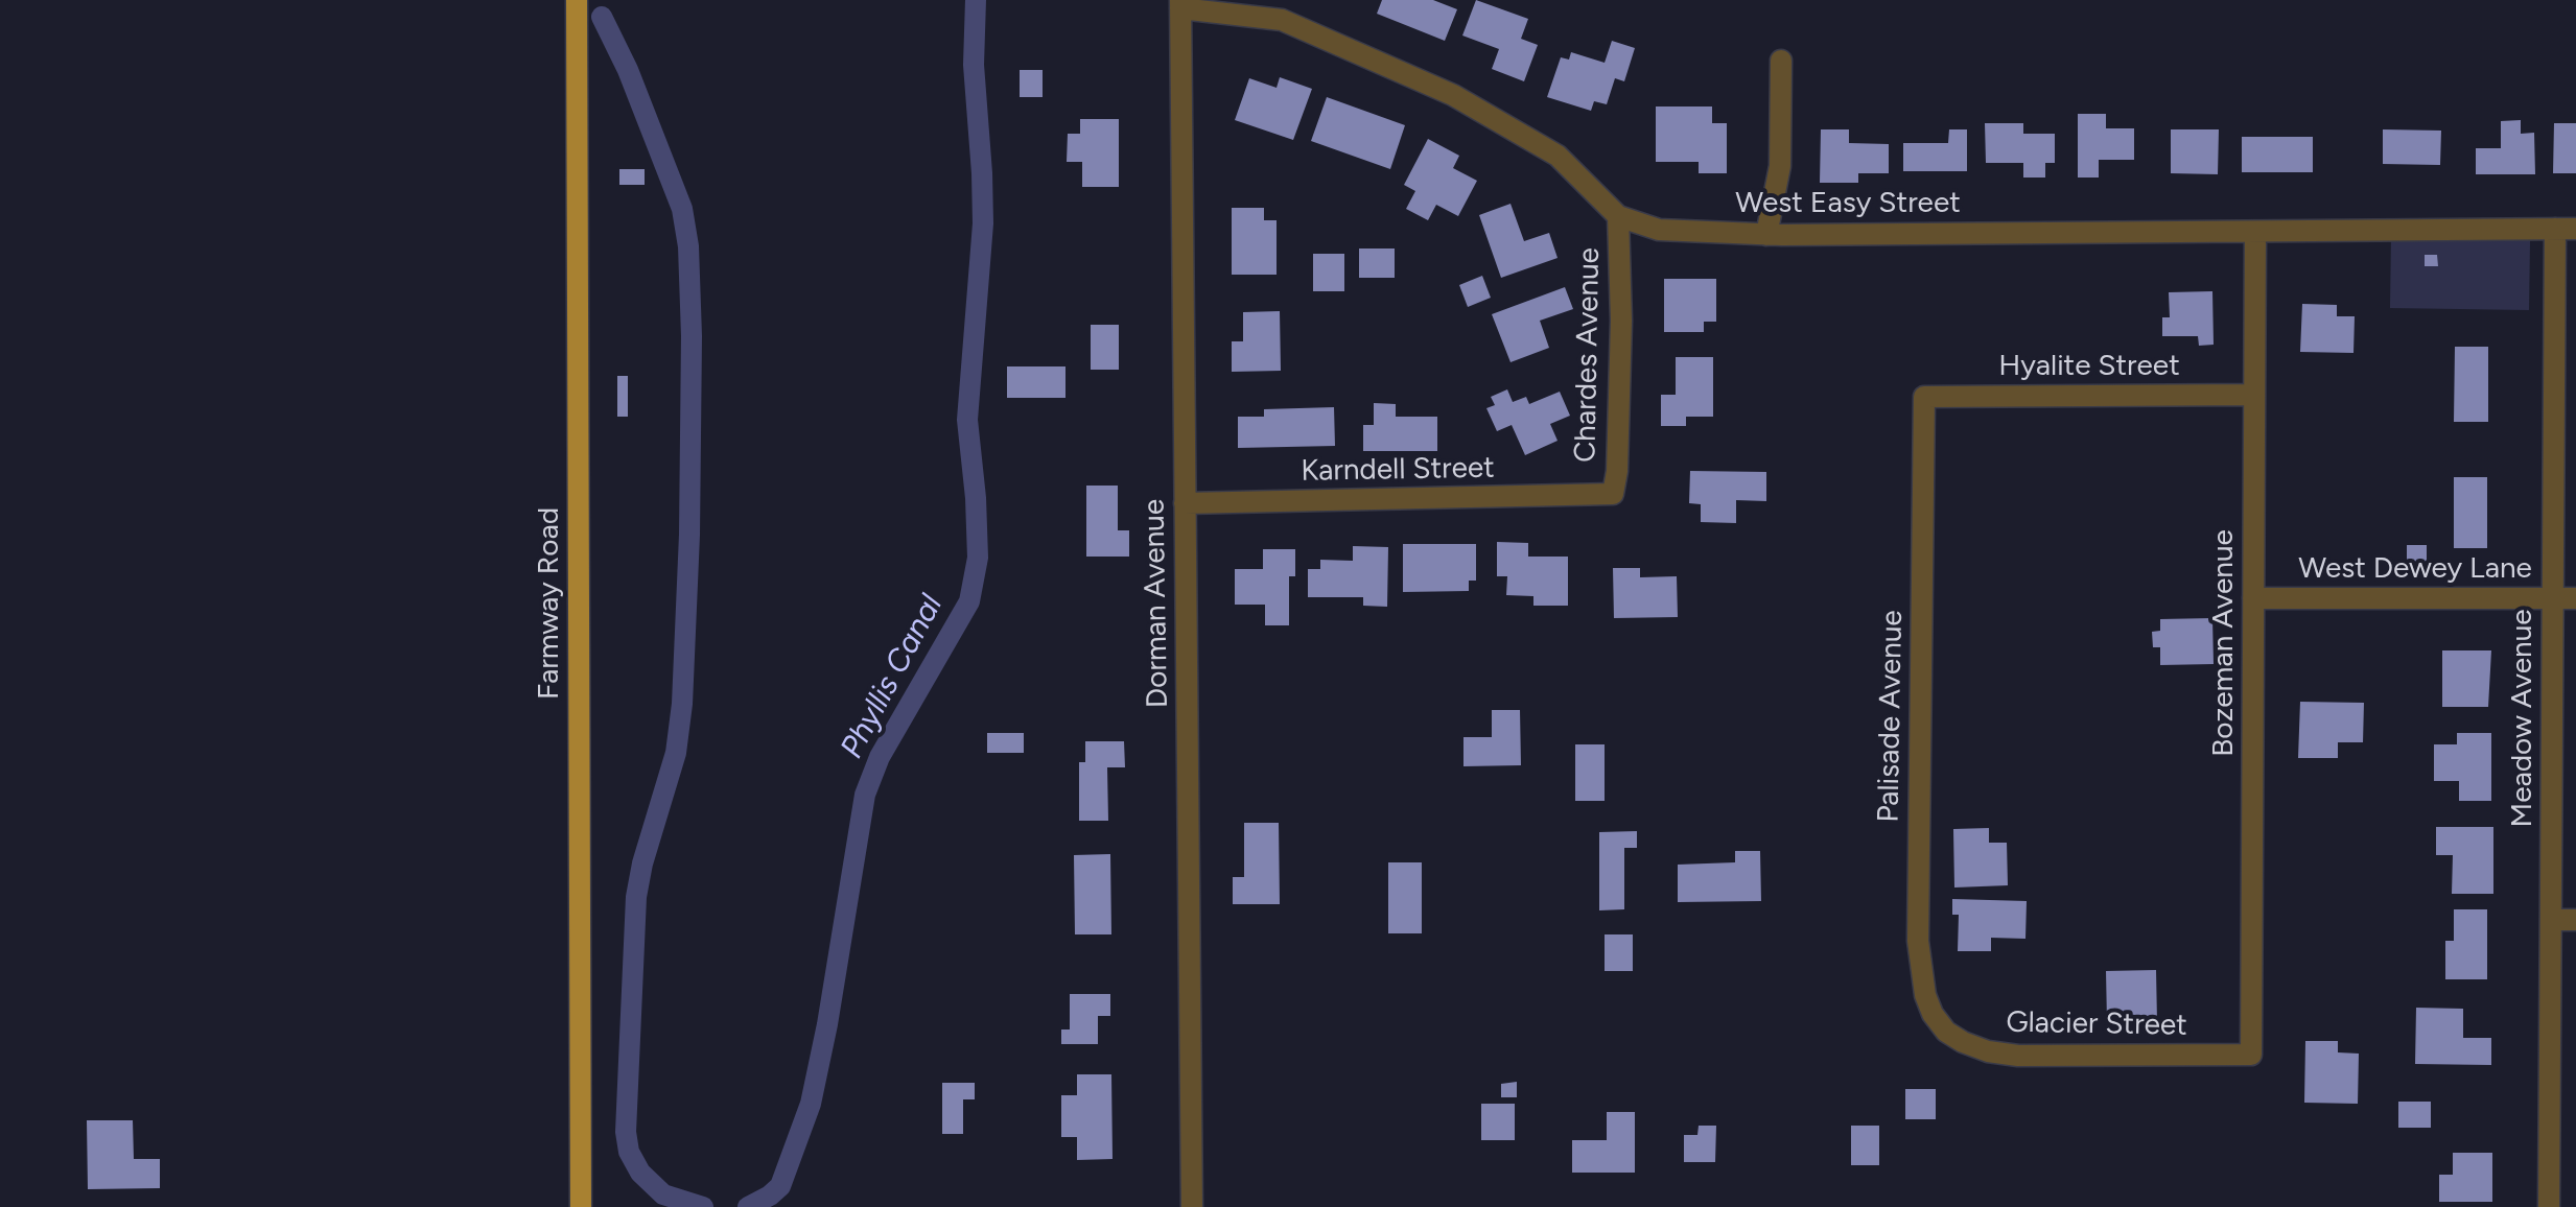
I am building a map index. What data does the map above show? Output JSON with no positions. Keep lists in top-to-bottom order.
{
  "streets": {
    "main road": ["Farmway Road"],
    "street": [
      "West Easy Street",
      "Chardes Avenue",
      "Hyalite Street",
      "Karndell Street",
      "West Dewey Lane",
      "Dorman Avenue",
      "Bozeman Avenue",
      "Palisade Avenue",
      "Meadow Avenue",
      "Glacier Street"
    ]
  },
  "crossings": [
    ["West Easy Street", "Chardes Avenue"],
    ["West Easy Street", "Dorman Avenue"],
    ["West Easy Street", "Bozeman Avenue"],
    ["West Easy Street", "Meadow Avenue"],
    ["Chardes Avenue", "Karndell Street"],
    ["Hyalite Street", "Bozeman Avenue"],
    ["Hyalite Street", "Palisade Avenue"],
    ["Karndell Street", "Dorman Avenue"],
    ["West Dewey Lane", "Bozeman Avenue"],
    ["West Dewey Lane", "Meadow Avenue"],
    ["Bozeman Avenue", "Glacier Street"],
    ["Palisade Avenue", "Glacier Street"]
  ],
  "water": ["Phyllis Canal"]
}
